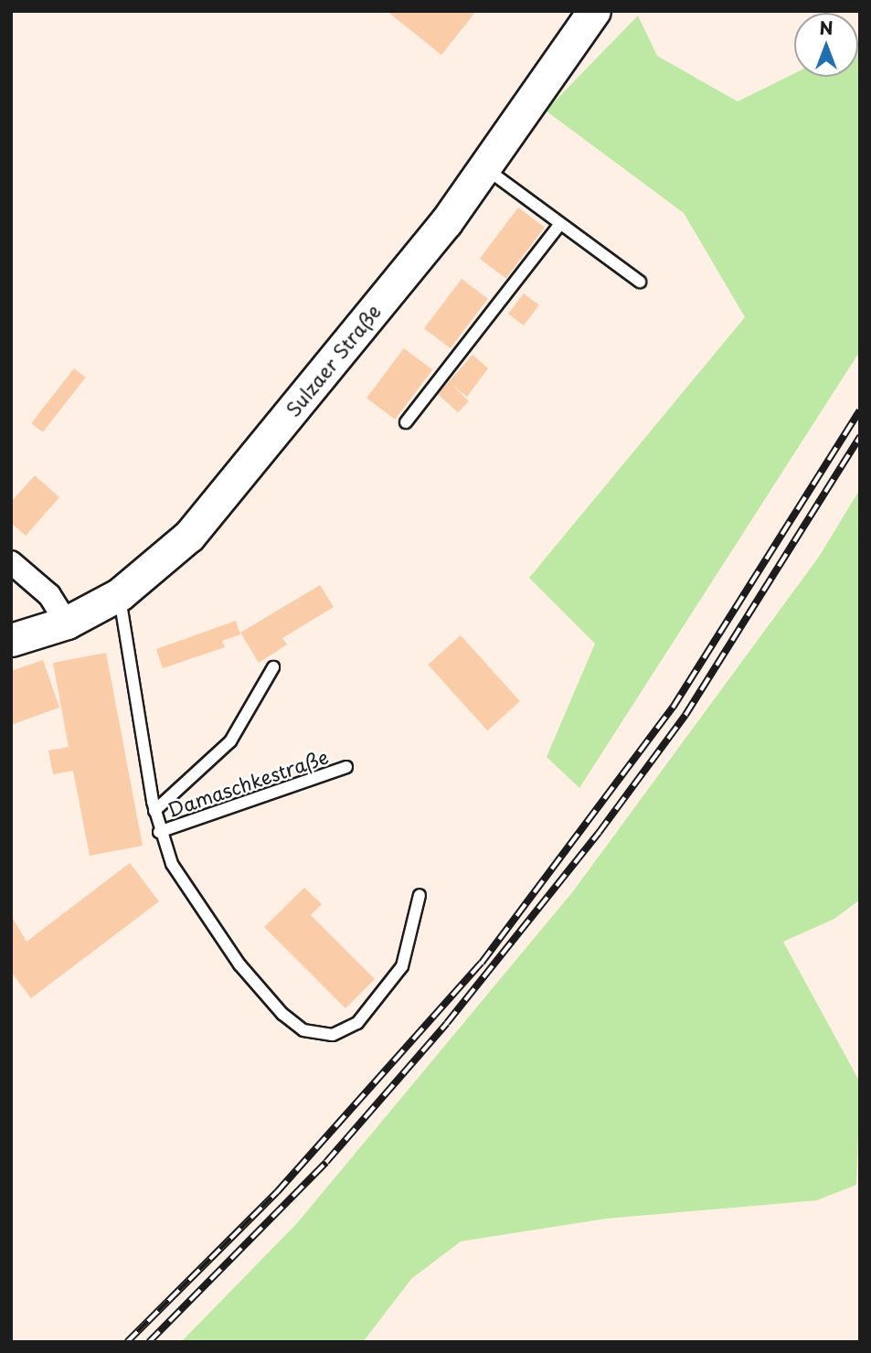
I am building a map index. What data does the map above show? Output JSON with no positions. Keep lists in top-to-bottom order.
{
  "streets": {
    "main road": ["Sulzaer Straße"],
    "lane": ["Damaschkestraße"]
  },
  "north": "top"
}
